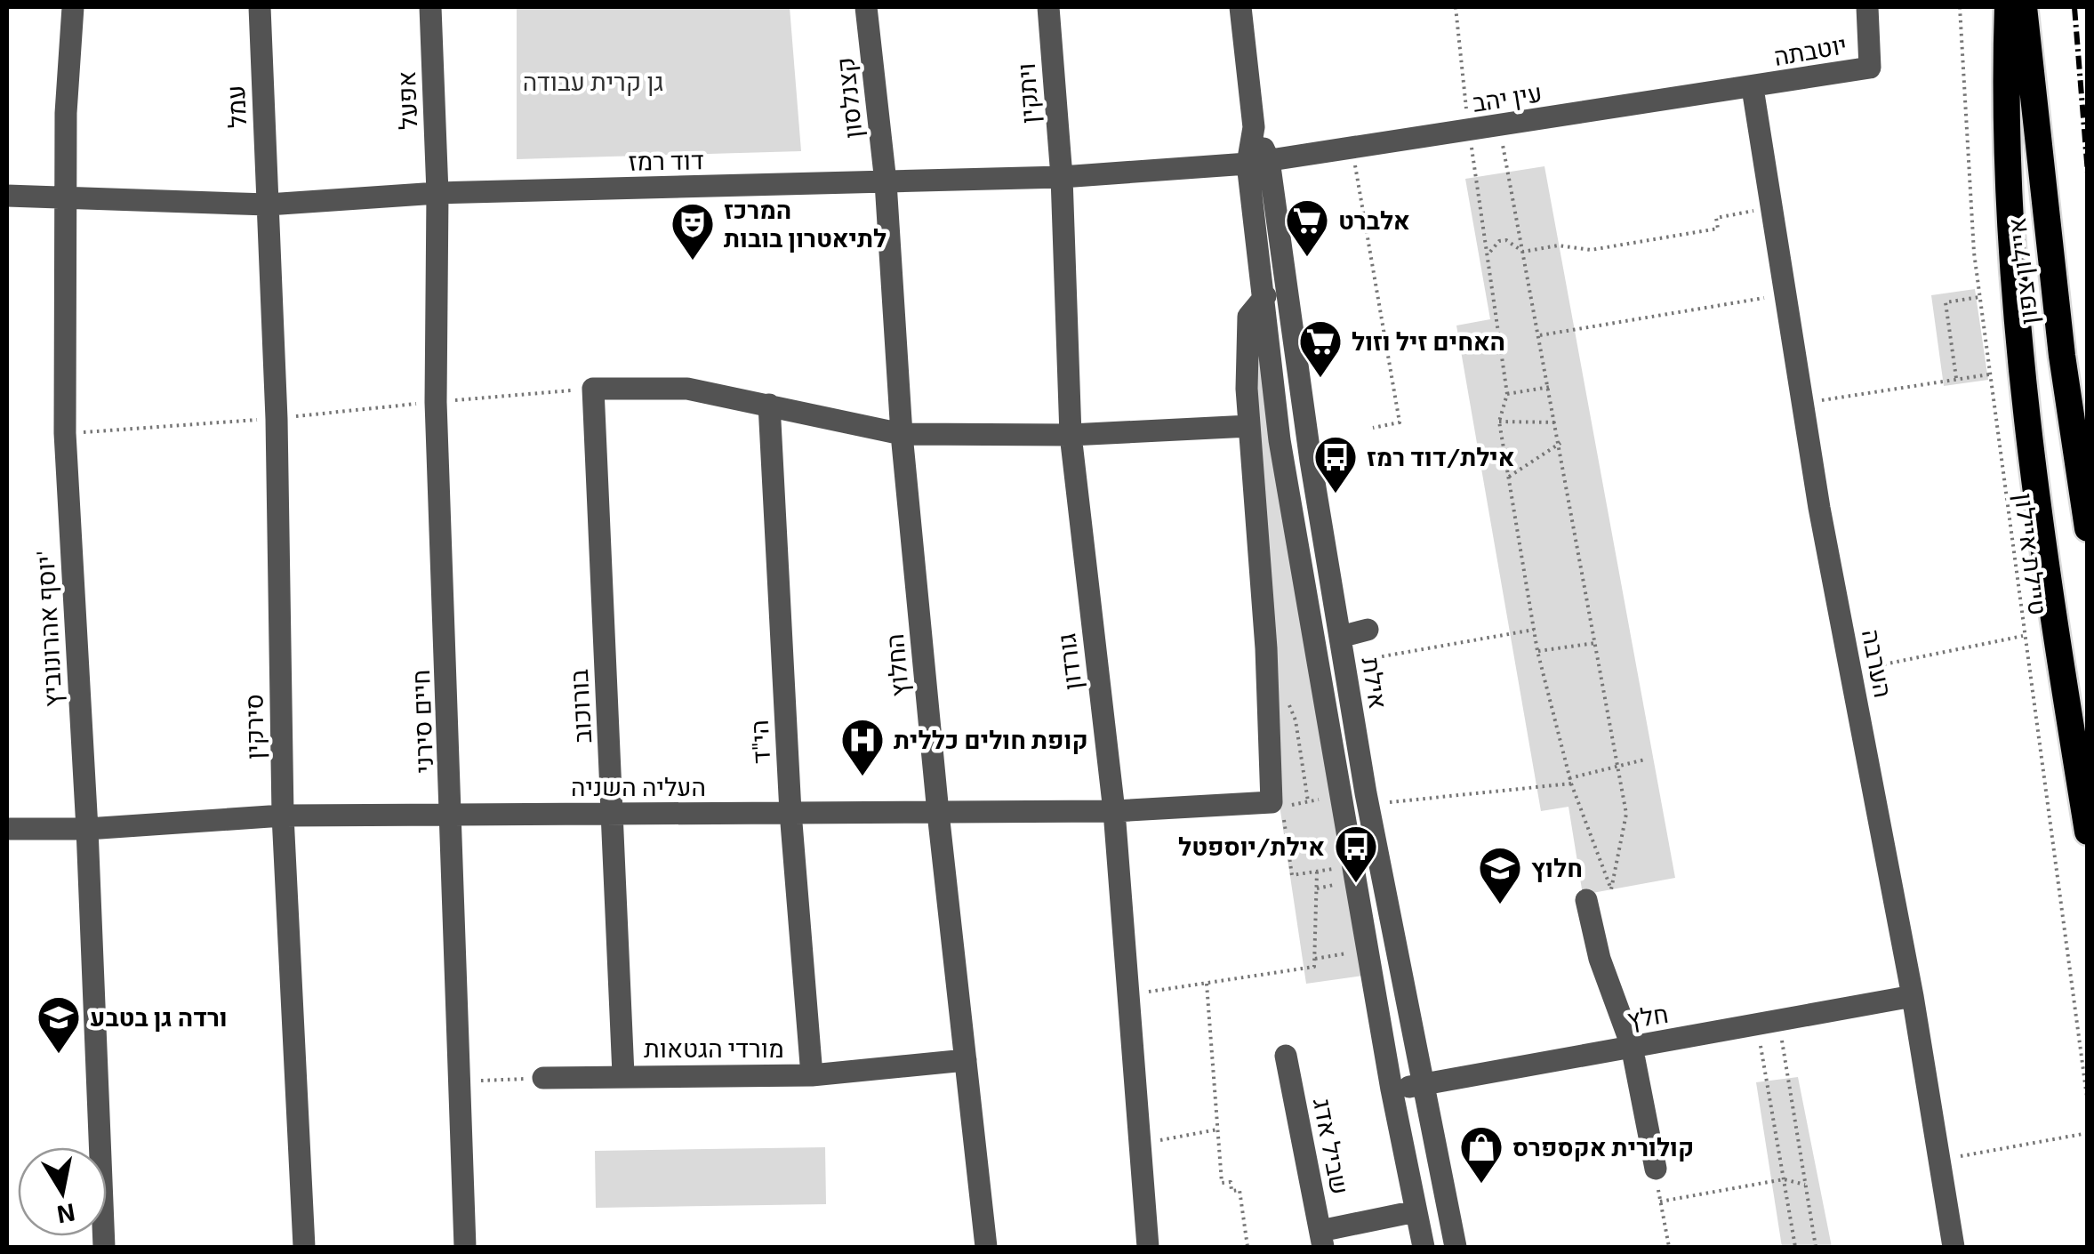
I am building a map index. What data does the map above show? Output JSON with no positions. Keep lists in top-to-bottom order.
{
  "streets": {
    "highway": ["איילון צפון"],
    "street": [
      "יוטבתה",
      "ויתקין",
      "קצנלסון",
      "עין יהב",
      "אפעל",
      "עמל",
      "דוד רמז",
      "יוסף אהרונוביץ'",
      "גורדון",
      "הערבה",
      "החלוץ",
      "אילת",
      "בורוכוב",
      "חיים סירני",
      "סירקין",
      "הי\"ד",
      "העליה השניה",
      "חלץ",
      "מורדי הגטאות",
      "שביל אדג"
    ],
    "path": ["טיילת איילון"]
  },
  "crossings": [
    ["יוטבתה", "עין יהב"],
    ["יוטבתה", "הערבה"],
    ["ויתקין", "דוד רמז"],
    ["ויתקין", "גורדון"],
    ["קצנלסון", "דוד רמז"],
    ["קצנלסון", "החלוץ"],
    ["עין יהב", "דוד רמז"],
    ["עין יהב", "הערבה"],
    ["עין יהב", "אילת"],
    ["אפעל", "דוד רמז"],
    ["אפעל", "חיים סירני"],
    ["עמל", "דוד רמז"],
    ["עמל", "סירקין"],
    ["דוד רמז", "יוסף אהרונוביץ'"],
    ["דוד רמז", "גורדון"],
    ["דוד רמז", "החלוץ"],
    ["דוד רמז", "אילת"],
    ["דוד רמז", "חיים סירני"],
    ["דוד רמז", "סירקין"],
    ["יוסף אהרונוביץ'", "העליה השניה"],
    ["גורדון", "העליה השניה"],
    ["הערבה", "חלץ"],
    ["החלוץ", "העליה השניה"],
    ["החלוץ", "מורדי הגטאות"],
    ["אילת", "חלץ"],
    ["בורוכוב", "העליה השניה"],
    ["בורוכוב", "מורדי הגטאות"],
    ["חיים סירני", "העליה השניה"],
    ["סירקין", "העליה השניה"],
    ["הי\"ד", "העליה השניה"],
    ["הי\"ד", "מורדי הגטאות"]
  ],
  "parks": ["גן קרית עבודה"],
  "places": {
    "supermarket": ["אלברט", "האחים זיל וזול"],
    "theatre": ["המרכז לתיאטרון בובות"],
    "bus stop": ["אילת/דוד רמז", "אילת/יוספטל"],
    "hospital": ["קופת חולים כללית"],
    "school or university": ["חלוץ", "ורדה גן בטבע"],
    "shop": ["קולורית אקספרס"]
  },
  "north": "bottom"
}
